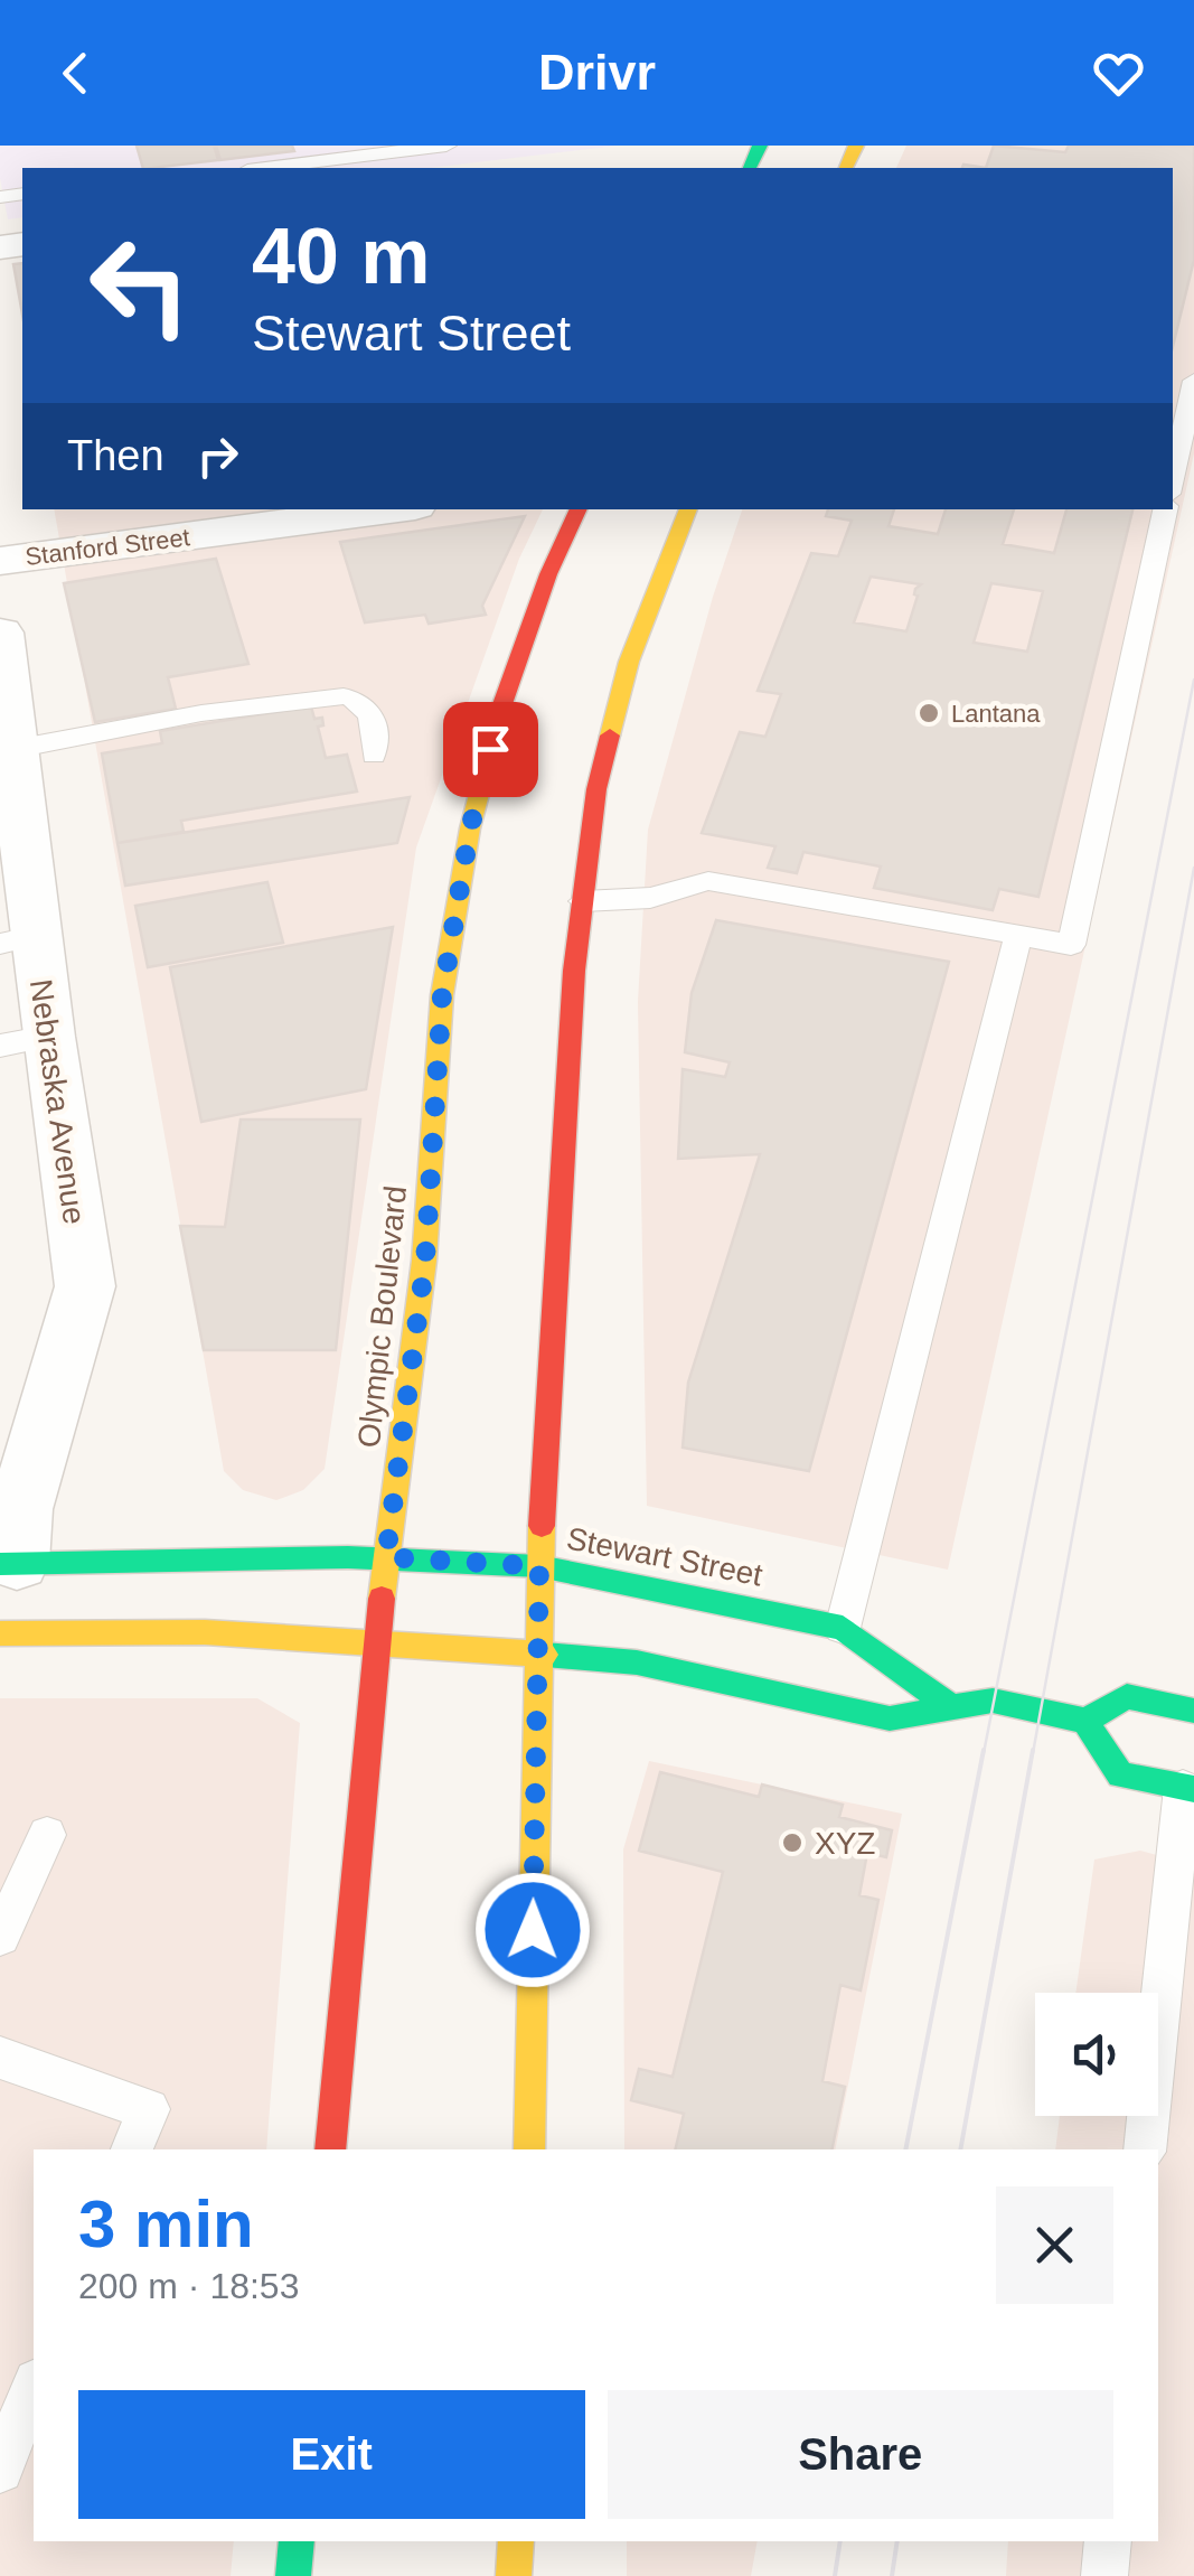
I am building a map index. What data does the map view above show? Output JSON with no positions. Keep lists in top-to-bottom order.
{
  "streets": {
    "main road": ["Olympic Boulevard", "Stewart Street"],
    "street": ["Stanford Street", "Nebraska Avenue"]
  },
  "crossings": [
    ["Nebraska Avenue", "Stewart Street"],
    ["Olympic Boulevard", "Stewart Street"]
  ],
  "places": ["Lantana", "XYZ"],
  "page": {
    "header": "Drivr",
    "turn": ["40 m", "Stewart Street"],
    "then": "Then",
    "heading": ["3 min", "200 m · 18:53"],
    "buttons": ["Exit", "Share"]
  }
}
